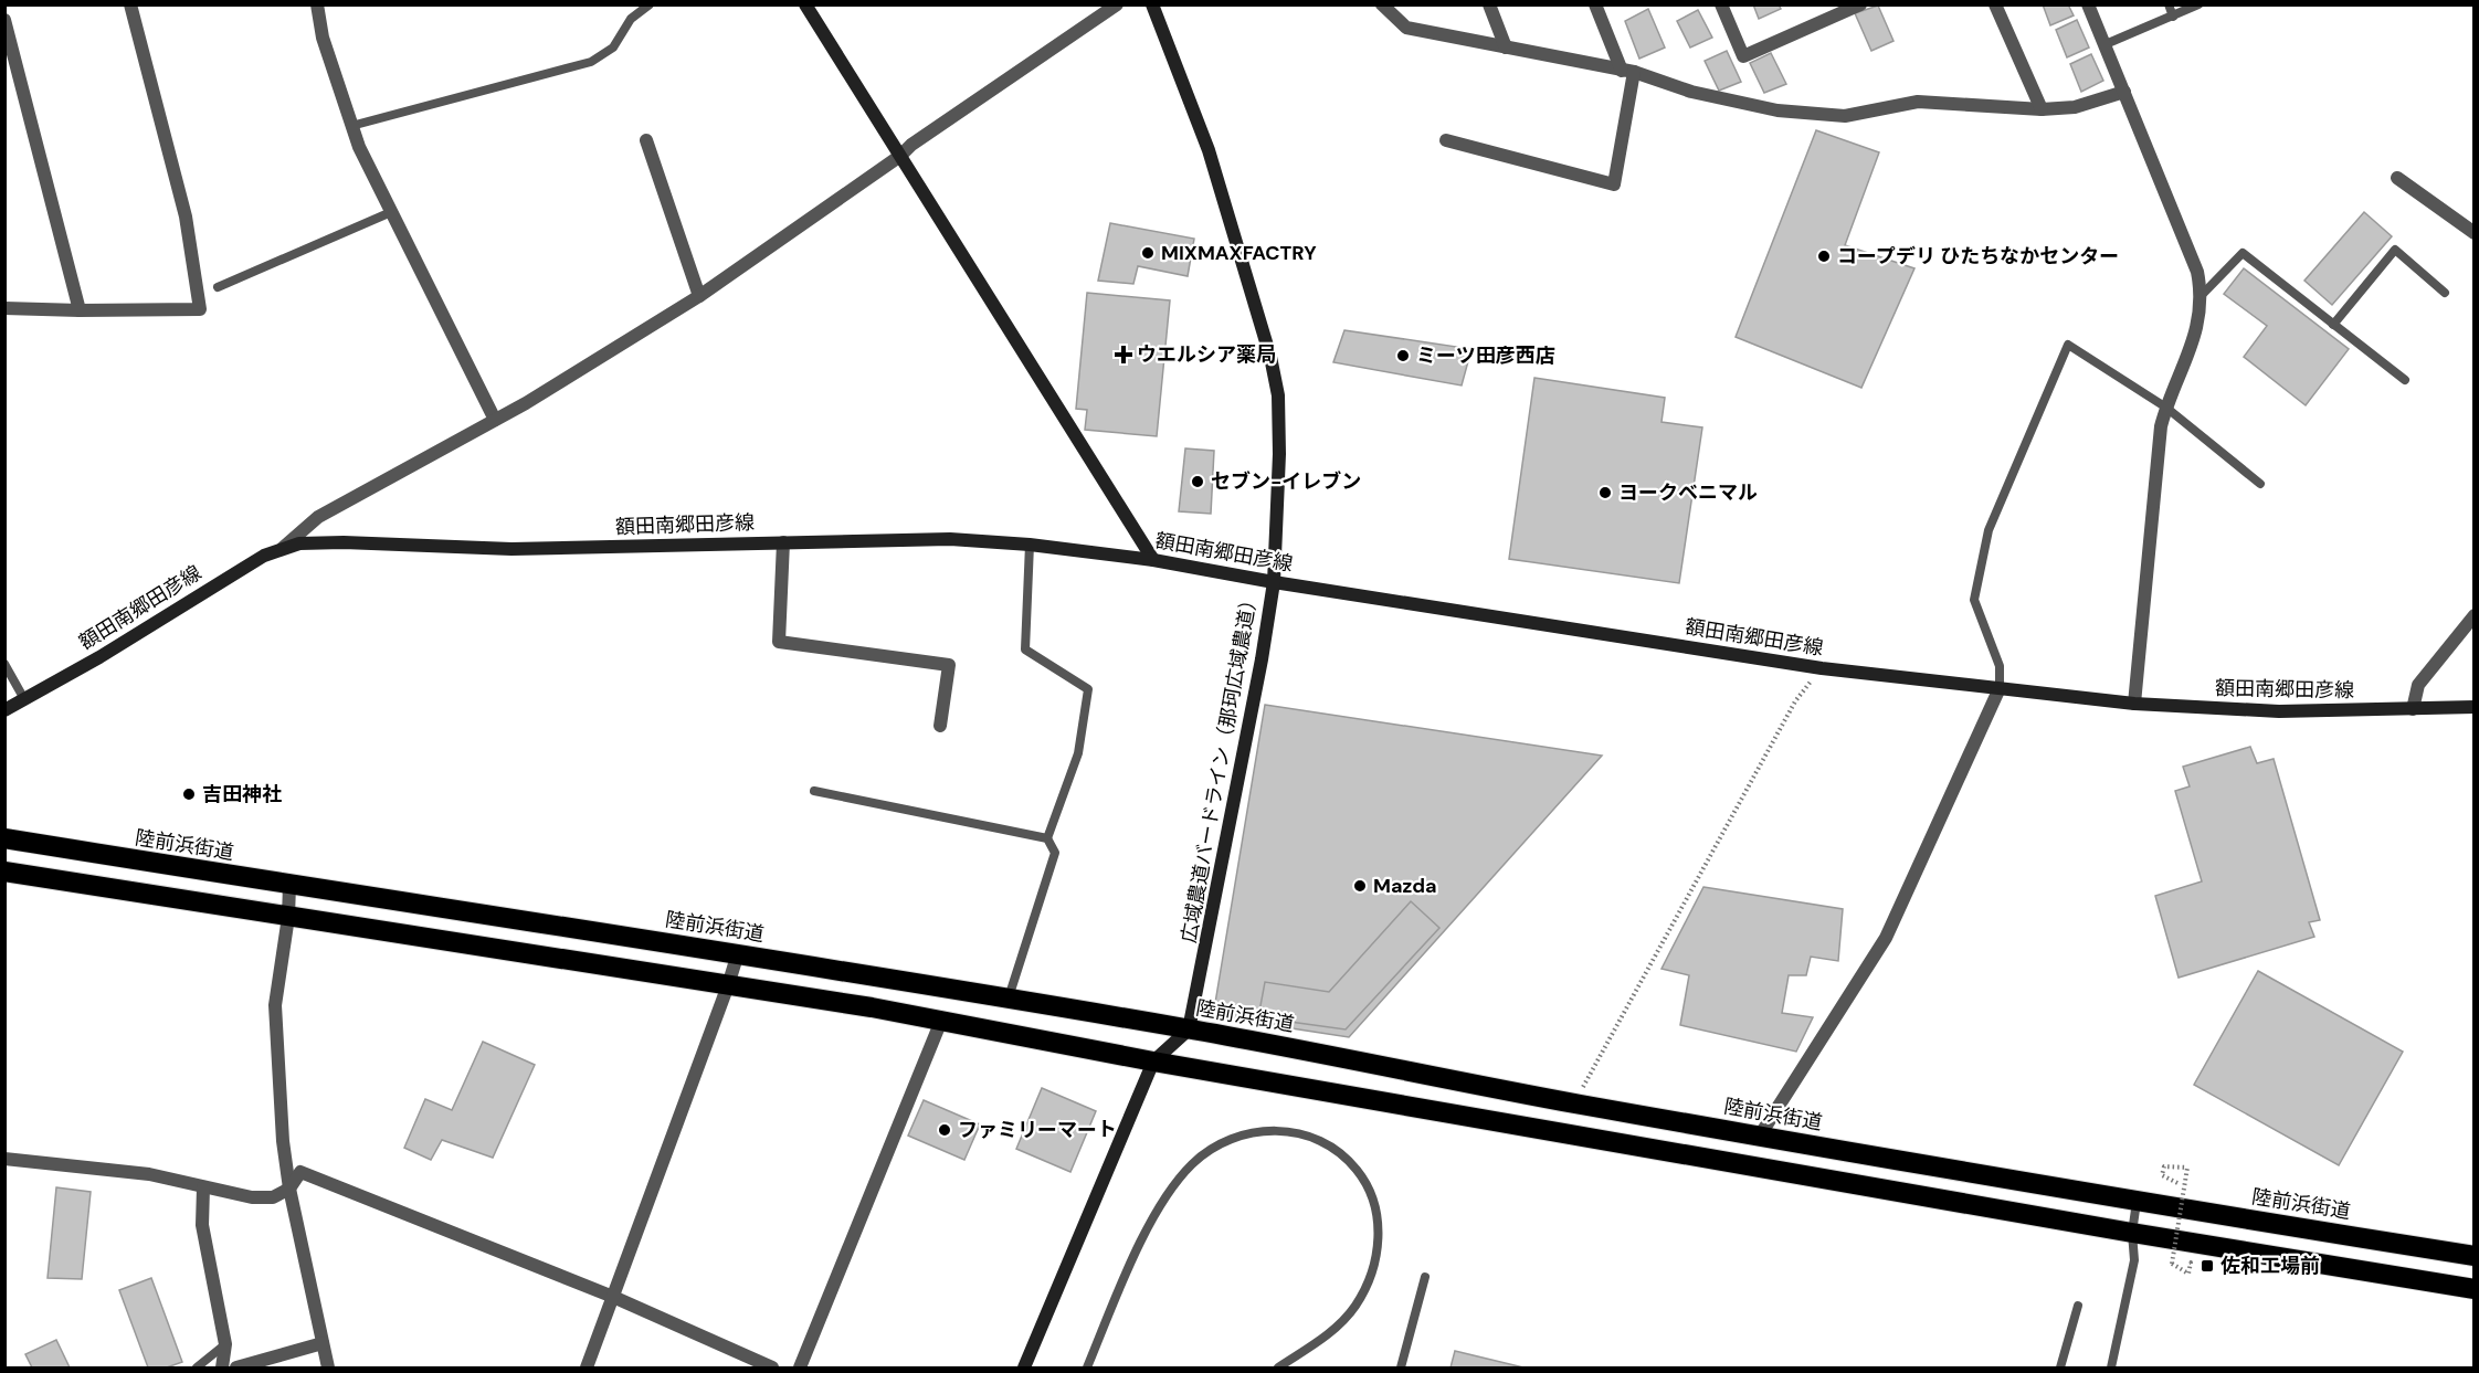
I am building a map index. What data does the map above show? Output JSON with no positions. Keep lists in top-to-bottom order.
{
  "streets": {
    "highway": ["陸前浜街道"],
    "main road": ["額田南郷田彦線", "広域農道バードライン（那珂広域農道）"]
  },
  "crossings": [
    ["額田南郷田彦線", "広域農道バードライン（那珂広域農道）"],
    ["広域農道バードライン（那珂広域農道）", "陸前浜街道"]
  ],
  "places": {
    "other": [
      "MIXMAXFACTRY",
      "コープデリ ひたちなかセンター",
      "ミーツ田彦西店",
      "セブン-イレブン",
      "ヨークベニマル",
      "吉田神社",
      "Mazda",
      "ファミリーマート"
    ],
    "health": ["ウエルシア薬局"],
    "transit": ["佐和工場前"]
  }
}
